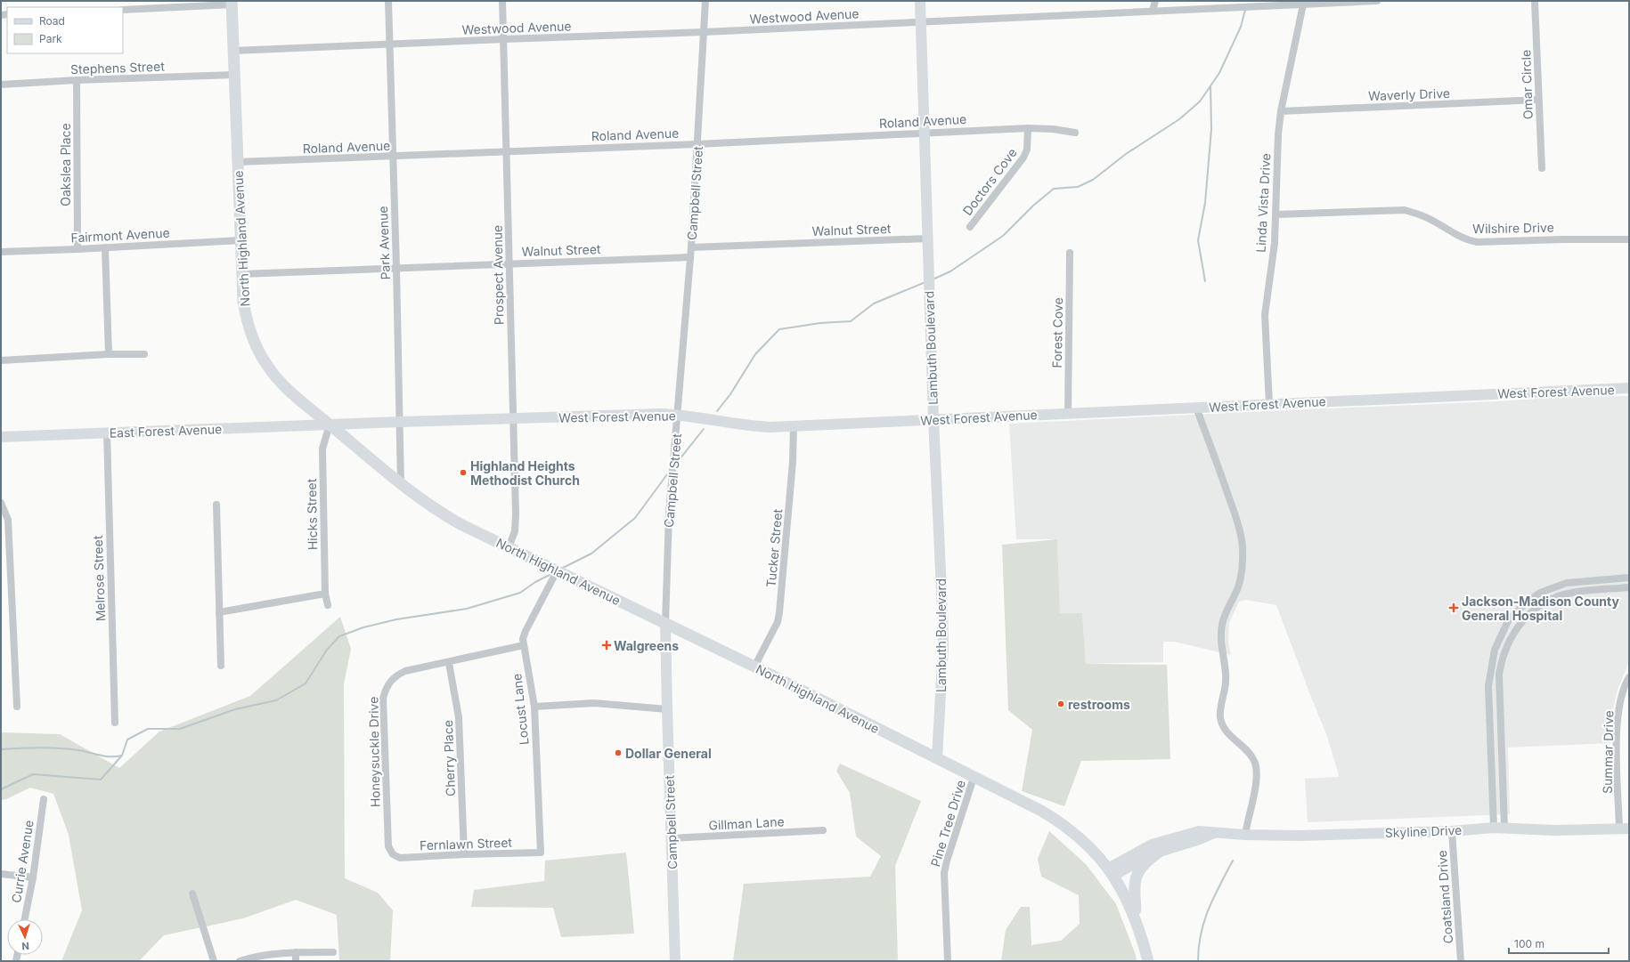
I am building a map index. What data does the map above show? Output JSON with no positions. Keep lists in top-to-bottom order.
{
  "streets": {
    "main road": ["North Highland Avenue"],
    "street": [
      "Westwood Avenue",
      "Stephens Street",
      "Omar Circle",
      "Waverly Drive",
      "Roland Avenue",
      "Oakslea Place",
      "Doctors Cove",
      "Campbell Street",
      "Linda Vista Drive",
      "Wilshire Drive",
      "Walnut Street",
      "Fairmont Avenue",
      "Park Avenue",
      "Prospect Avenue",
      "Forest Cove",
      "Lambuth Boulevard",
      "West Forest Avenue",
      "East Forest Avenue",
      "Hicks Street",
      "Tucker Street",
      "Melrose Street",
      "Locust Lane",
      "Honeysuckle Drive",
      "Summar Drive",
      "Cherry Place",
      "Gillman Lane",
      "Pine Tree Drive",
      "Skyline Drive",
      "Fernlawn Street",
      "Currie Avenue",
      "Coatsland Drive"
    ]
  },
  "crossings": [
    ["Westwood Avenue", "Campbell Street"],
    ["Westwood Avenue", "Linda Vista Drive"],
    ["Westwood Avenue", "North Highland Avenue"],
    ["Westwood Avenue", "Park Avenue"],
    ["Westwood Avenue", "Prospect Avenue"],
    ["Westwood Avenue", "Lambuth Boulevard"],
    ["Stephens Street", "Oakslea Place"],
    ["Stephens Street", "North Highland Avenue"],
    ["Omar Circle", "Waverly Drive"],
    ["Waverly Drive", "Linda Vista Drive"],
    ["Roland Avenue", "Doctors Cove"],
    ["Roland Avenue", "Campbell Street"],
    ["Roland Avenue", "North Highland Avenue"],
    ["Roland Avenue", "Park Avenue"],
    ["Roland Avenue", "Prospect Avenue"],
    ["Roland Avenue", "Lambuth Boulevard"],
    ["Oakslea Place", "Fairmont Avenue"],
    ["Campbell Street", "Walnut Street"],
    ["Campbell Street", "North Highland Avenue"],
    ["Campbell Street", "West Forest Avenue"],
    ["Campbell Street", "Gillman Lane"],
    ["Linda Vista Drive", "Wilshire Drive"],
    ["Linda Vista Drive", "West Forest Avenue"],
    ["Walnut Street", "North Highland Avenue"],
    ["Walnut Street", "Park Avenue"],
    ["Walnut Street", "Prospect Avenue"],
    ["Walnut Street", "Lambuth Boulevard"],
    ["Fairmont Avenue", "North Highland Avenue"],
    ["North Highland Avenue", "Park Avenue"],
    ["North Highland Avenue", "Prospect Avenue"],
    ["North Highland Avenue", "Lambuth Boulevard"],
    ["North Highland Avenue", "West Forest Avenue"],
    ["North Highland Avenue", "East Forest Avenue"],
    ["North Highland Avenue", "Hicks Street"],
    ["North Highland Avenue", "Tucker Street"],
    ["North Highland Avenue", "Locust Lane"],
    ["North Highland Avenue", "Pine Tree Drive"],
    ["North Highland Avenue", "Skyline Drive"],
    ["Park Avenue", "West Forest Avenue"],
    ["Prospect Avenue", "West Forest Avenue"],
    ["Forest Cove", "West Forest Avenue"],
    ["Lambuth Boulevard", "West Forest Avenue"],
    ["West Forest Avenue", "East Forest Avenue"],
    ["West Forest Avenue", "Hicks Street"],
    ["West Forest Avenue", "Tucker Street"],
    ["East Forest Avenue", "Hicks Street"],
    ["East Forest Avenue", "Melrose Street"],
    ["Locust Lane", "Honeysuckle Drive"],
    ["Locust Lane", "Fernlawn Street"],
    ["Honeysuckle Drive", "Cherry Place"],
    ["Honeysuckle Drive", "Fernlawn Street"],
    ["Summar Drive", "Skyline Drive"],
    ["Cherry Place", "Fernlawn Street"],
    ["Skyline Drive", "Coatsland Drive"]
  ],
  "places": {
    "other": ["Highland Heights Methodist Church", "restrooms", "Dollar General"],
    "health": ["Jackson-Madison County General Hospital", "Walgreens"]
  },
  "legend": ["Road", "Park"],
  "scale_bar": "100 m",
  "north": "bottom"
}
